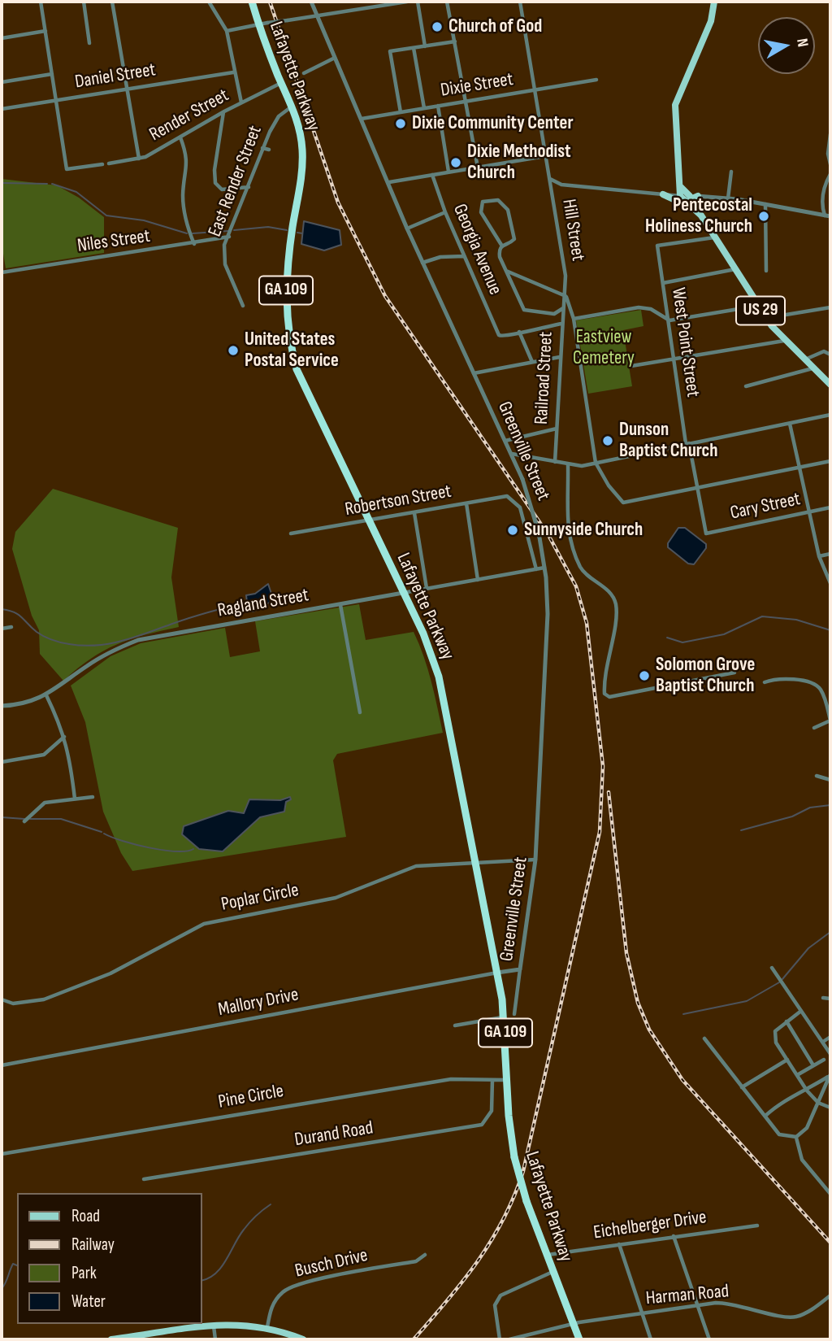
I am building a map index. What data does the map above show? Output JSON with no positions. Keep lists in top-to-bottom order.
{
  "streets": {
    "highway": ["Lafayette Parkway", "GA 109"],
    "main road": ["US 29"],
    "street": [
      "Daniel Street",
      "Dixie Street",
      "Render Street",
      "East Render Street",
      "Hill Street",
      "Niles Street",
      "Georgia Avenue",
      "West Point Street",
      "Railroad Street",
      "Greenville Street",
      "Robertson Street",
      "Cary Street",
      "Ragland Street",
      "Poplar Circle",
      "Mallory Drive",
      "Pine Circle",
      "Durand Road",
      "Eichelberger Drive",
      "Busch Drive",
      "Harman Road"
    ]
  },
  "crossings": [
    ["Lafayette Parkway", "Render Street"],
    ["Lafayette Parkway", "East Render Street"],
    ["Lafayette Parkway", "Robertson Street"],
    ["Lafayette Parkway", "Ragland Street"],
    ["Lafayette Parkway", "Poplar Circle"],
    ["Lafayette Parkway", "Mallory Drive"],
    ["Lafayette Parkway", "Pine Circle"],
    ["Lafayette Parkway", "Eichelberger Drive"],
    ["Lafayette Parkway", "Harman Road"],
    ["Dixie Street", "Hill Street"],
    ["Dixie Street", "Greenville Street"],
    ["East Render Street", "Niles Street"],
    ["Hill Street", "Railroad Street"],
    ["US 29", "West Point Street"],
    ["West Point Street", "Cary Street"],
    ["Greenville Street", "Ragland Street"],
    ["Greenville Street", "Poplar Circle"],
    ["Greenville Street", "Mallory Drive"],
    ["Robertson Street", "Ragland Street"],
    ["Pine Circle", "Durand Road"]
  ],
  "parks": ["Eastview Cemetery"],
  "places": [
    "Church of God",
    "Dixie Community Center",
    "Dixie Methodist Church",
    "Pentecostal Holiness Church",
    "United States Postal Service",
    "Dunson Baptist Church",
    "Sunnyside Church",
    "Solomon Grove Baptist Church"
  ],
  "legend": [
    "Road",
    "Railway",
    "Park",
    "Water"
  ],
  "north": "right"
}
